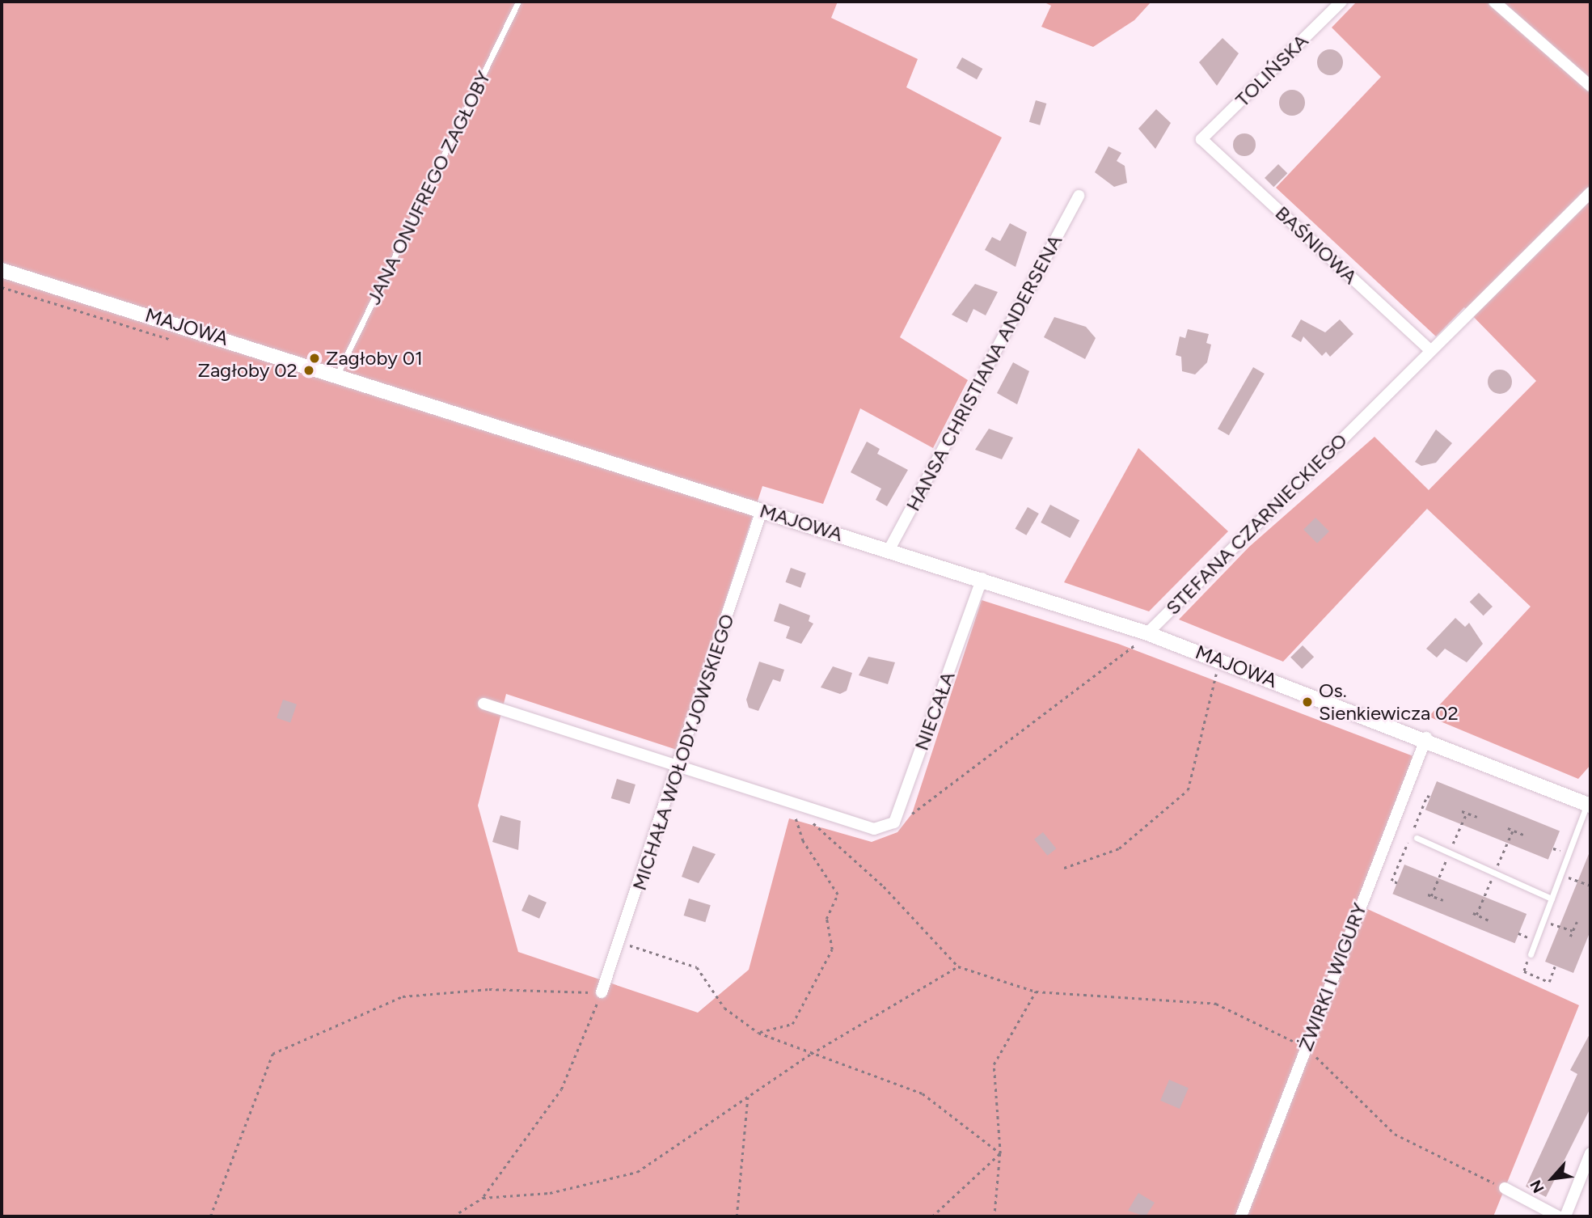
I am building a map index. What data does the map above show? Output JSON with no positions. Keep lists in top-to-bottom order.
{
  "streets": {
    "street": [
      "TOLIŃSKA",
      "BAŚNIOWA",
      "MAJOWA",
      "HANSA CHRISTIANA ANDERSENA",
      "STEFANA CZARNIECKIEGO",
      "NIECAŁA",
      "MICHAŁA WOŁODYJOWSKIEGO",
      "ŻWIRKI I WIGURY"
    ],
    "lane": ["JANA ONUFREGO ZAGŁOBY"]
  },
  "crossings": [
    ["TOLIŃSKA", "BAŚNIOWA"],
    ["JANA ONUFREGO ZAGŁOBY", "MAJOWA"],
    ["BAŚNIOWA", "STEFANA CZARNIECKIEGO"],
    ["MAJOWA", "HANSA CHRISTIANA ANDERSENA"],
    ["MAJOWA", "STEFANA CZARNIECKIEGO"],
    ["MAJOWA", "NIECAŁA"],
    ["MAJOWA", "MICHAŁA WOŁODYJOWSKIEGO"],
    ["MAJOWA", "ŻWIRKI I WIGURY"]
  ],
  "places": ["Zagłoby 01", "Zagłoby 02", "Os. Sienkiewicza 02"],
  "north": "bottom left"
}
